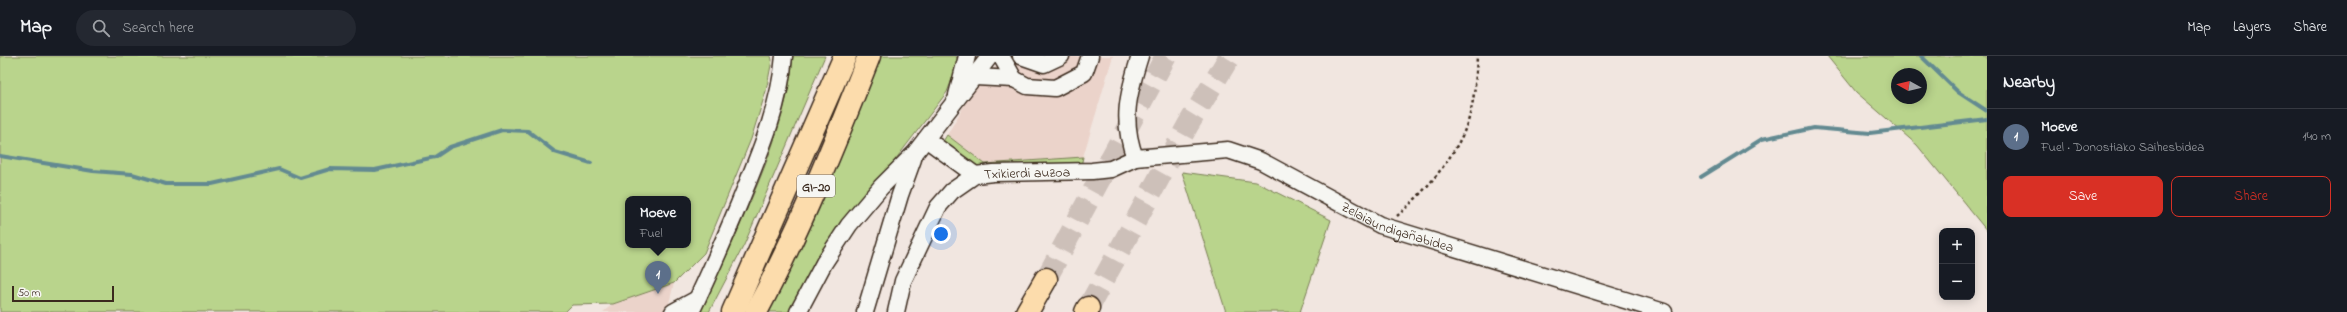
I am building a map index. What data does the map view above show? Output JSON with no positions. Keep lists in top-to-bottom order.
{
  "streets": {
    "highway": ["GI-20"],
    "street": ["Txikierdi auzoa", "Zelaiaundigañabidea"]
  },
  "crossings": [
    ["Txikierdi auzoa", "Zelaiaundigañabidea"]
  ],
  "scale_bar": "50 m",
  "north": "left",
  "page": {
    "header": "Map",
    "search": "Search here",
    "nav": ["Map", "Layers", "Share"],
    "heading": "Nearby",
    "list": [
      {
        "mark": "1",
        "name": "Moeve",
        "note": "Fuel · Donostiako Saihesbidea",
        "value": "140 m"
      }
    ],
    "buttons": ["Save", "Share"],
    "popup": ["Moeve", "Fuel"],
    "map_buttons": ["+", "−"],
    "pins": "1",
    "scale": "50 m"
  }
}
